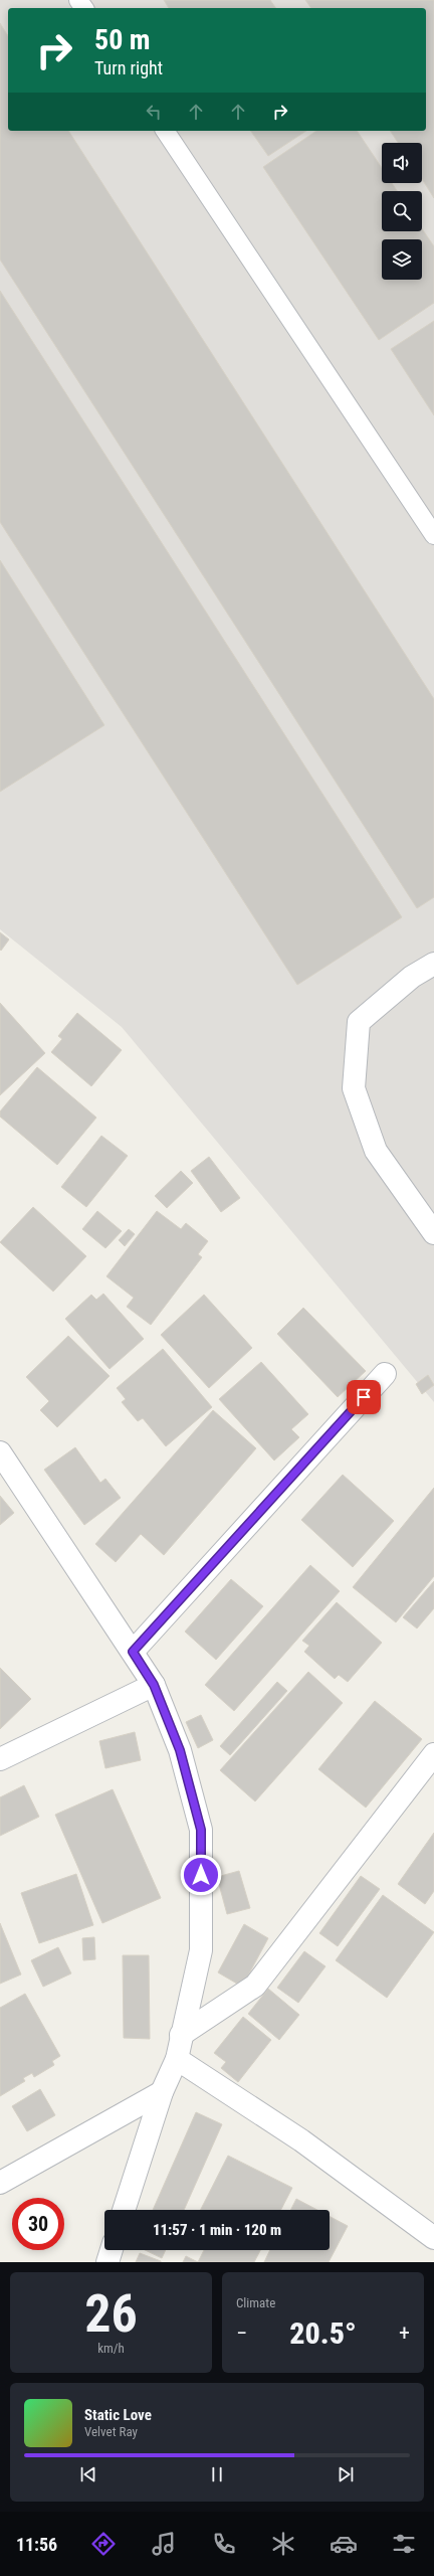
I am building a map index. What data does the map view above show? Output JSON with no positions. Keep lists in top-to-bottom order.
{
  "page": {
    "turn": ["50 m", "Turn right"],
    "limit": "30",
    "trip": "11:57 · 1 min · 120 m",
    "tile": [
      ["26", "km/h"],
      "Climate"
    ],
    "heat": ["−", "20.5°", "+"],
    "song": ["Static Love", "Velvet Ray"],
    "tabs": "11:56"
  }
}
